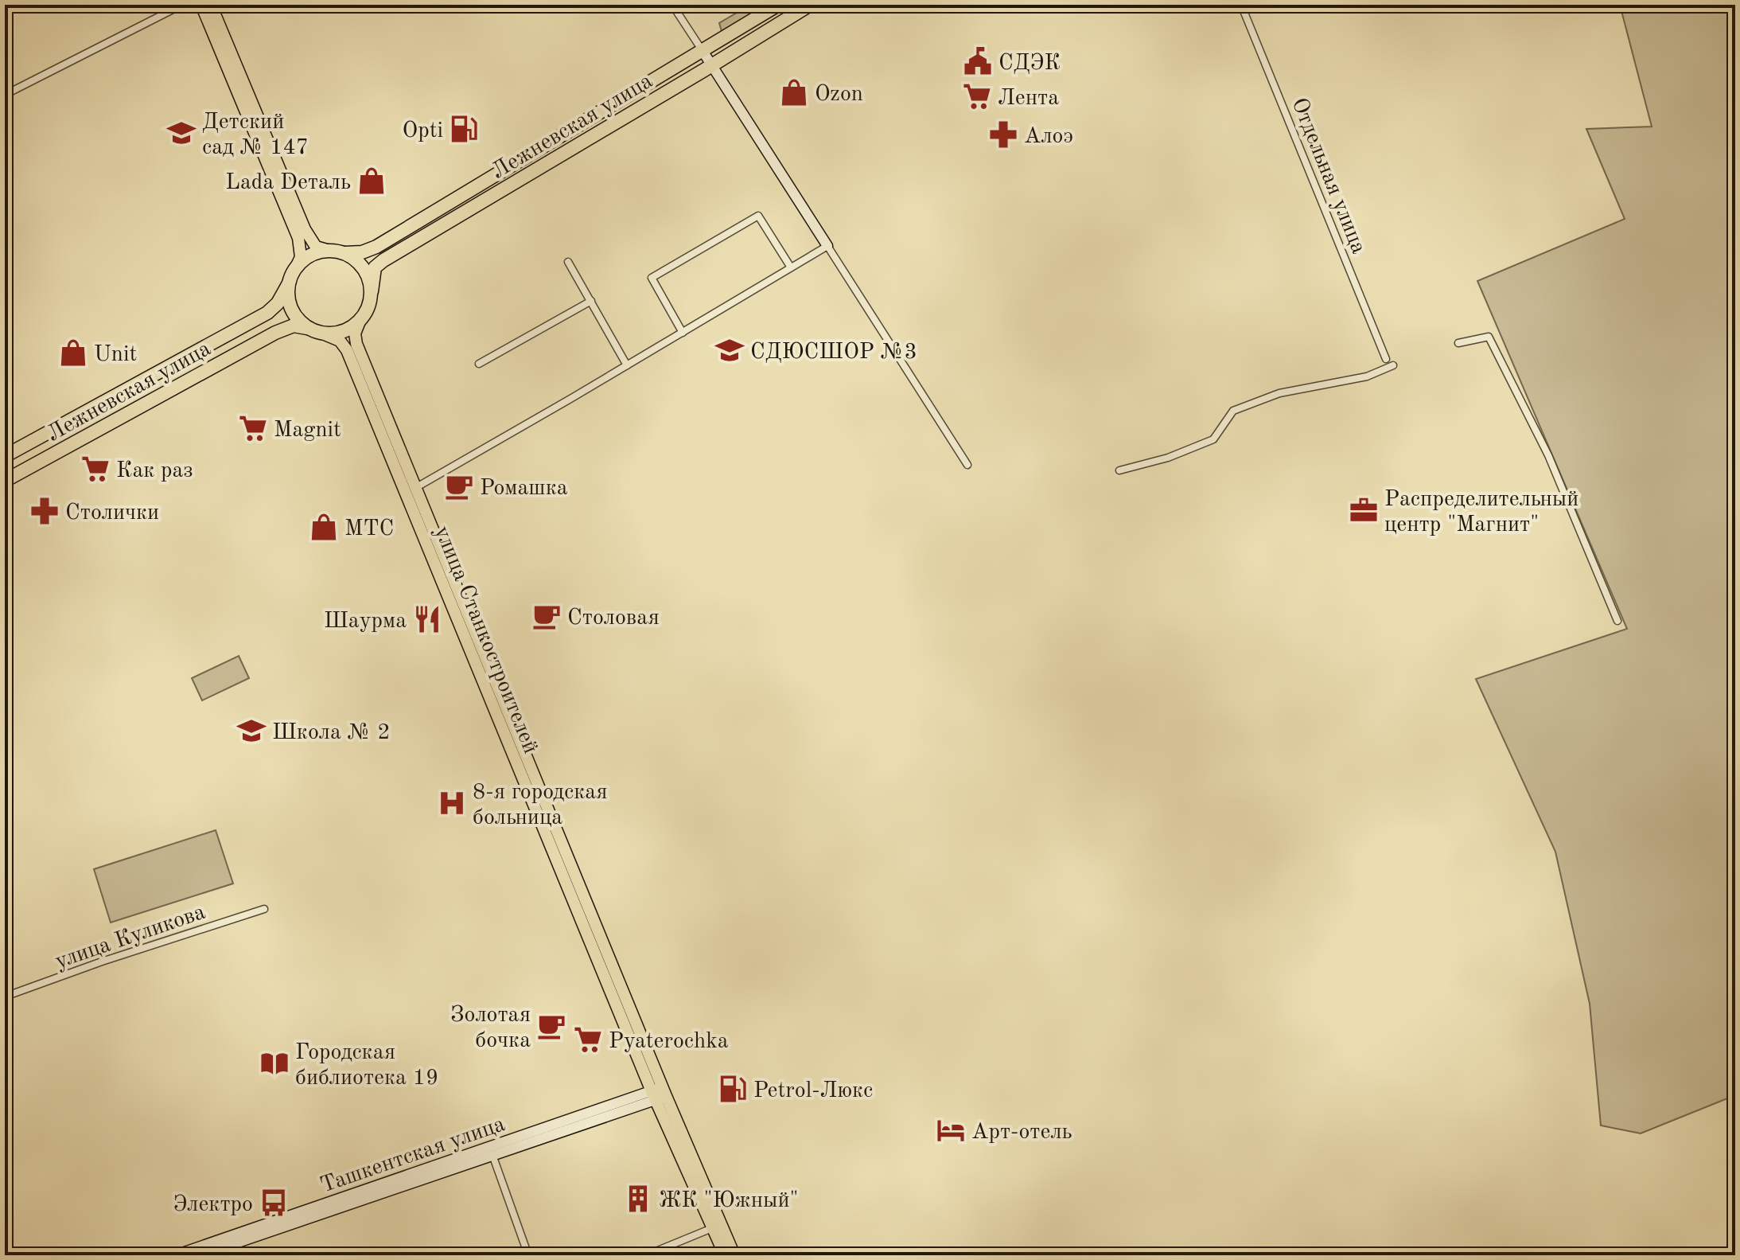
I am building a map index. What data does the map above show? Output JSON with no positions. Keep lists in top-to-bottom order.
{
  "streets": {
    "highway": ["Лежневская улица"],
    "main road": ["улица Станкостроителей", "Ташкентская улица"],
    "street": ["Отдельная улица", "улица Куликова"]
  },
  "crossings": [
    ["Лежневская улица", "улица Станкостроителей"],
    ["улица Станкостроителей", "Ташкентская улица"]
  ],
  "places": {
    "public building": ["СДЭК"],
    "shop": [
      "Ozon",
      "Lada Dеталь",
      "Unit",
      "МТС"
    ],
    "supermarket": [
      "Лента",
      "Magnit",
      "Как раз",
      "Pyaterochka"
    ],
    "fuel station": ["Opti", "Petrol-Люкс"],
    "school or university": ["Детский сад № 147", "СДЮСШОР №3", "Школа № 2"],
    "pharmacy": ["Алоэ", "Столички"],
    "cafe": ["Ромашка", "Столовая", "Золотая бочка"],
    "office": ["Распределительный центр \"Магнит\""],
    "restaurant": ["Шаурма"],
    "hospital": ["8-я городская больница"],
    "library": ["Городская библиотека 19"],
    "hotel": ["Арт-отель"],
    "building": ["ЖК \"Южный\""],
    "bus stop": ["Электро"]
  }
}
